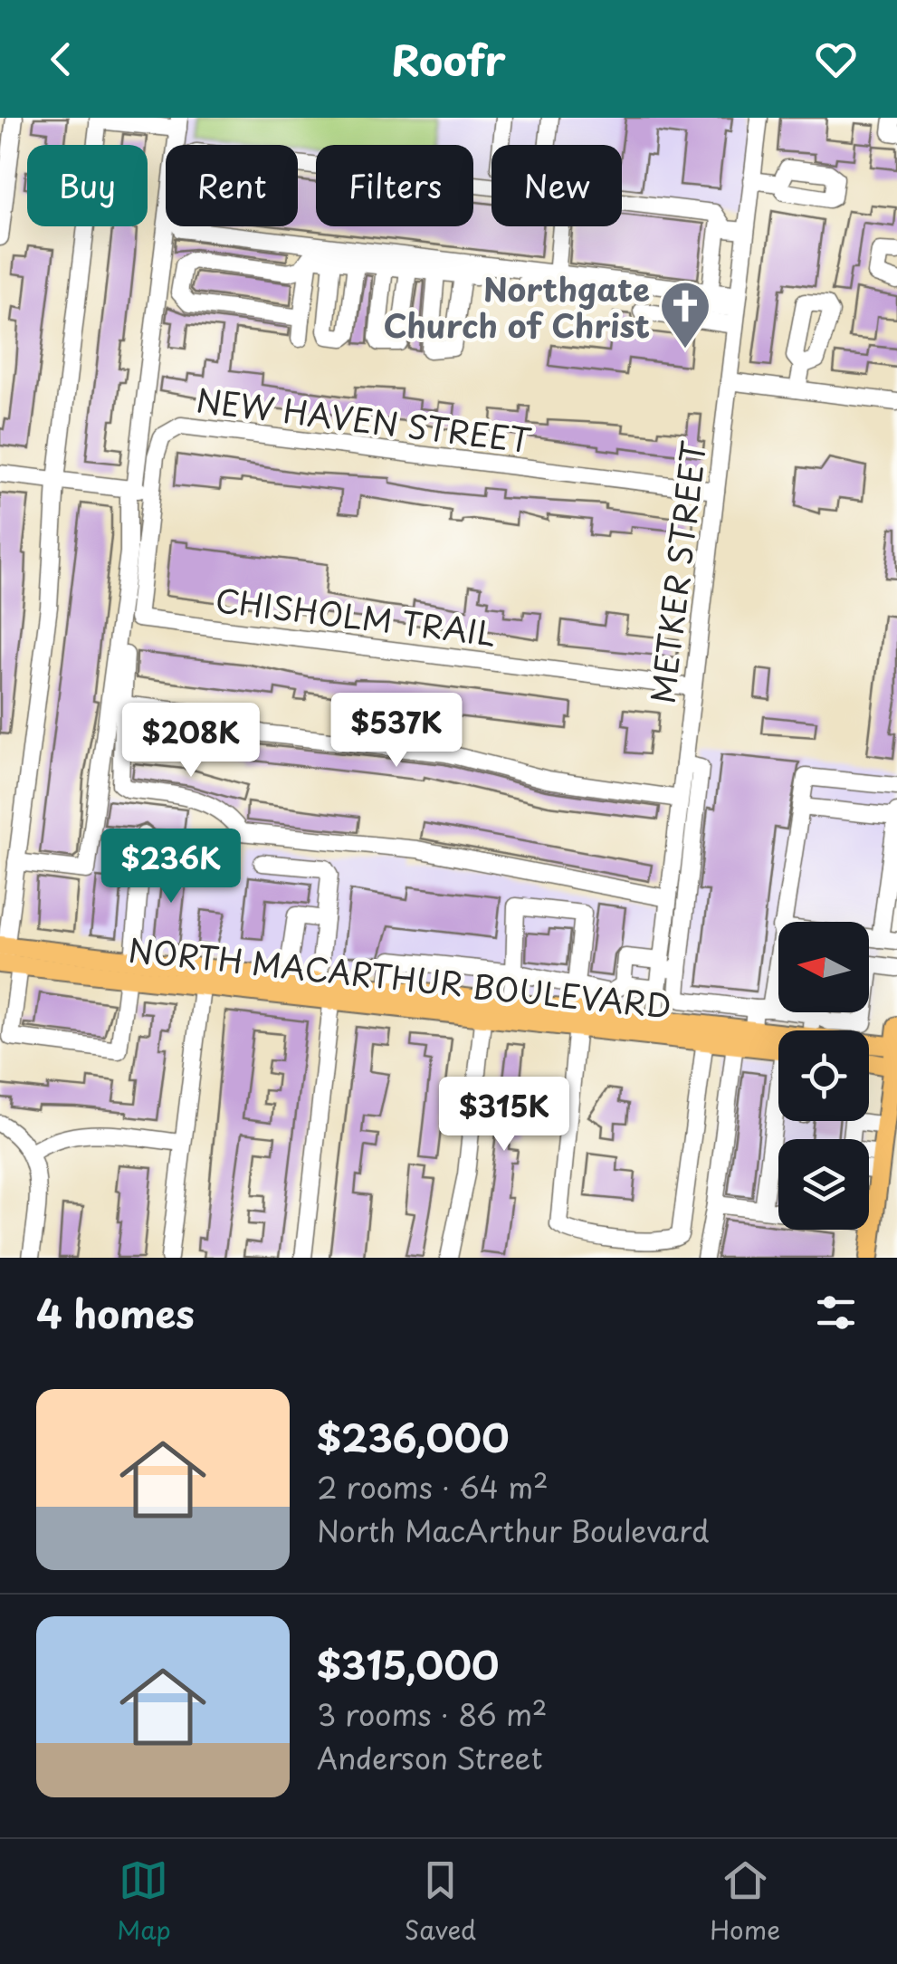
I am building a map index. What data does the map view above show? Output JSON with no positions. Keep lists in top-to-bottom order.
{
  "streets": {
    "main road": ["NORTH MACARTHUR BOULEVARD"],
    "street": ["NEW HAVEN STREET", "METKER STREET", "CHISHOLM TRAIL"]
  },
  "crossings": [
    ["NEW HAVEN STREET", "METKER STREET"],
    ["METKER STREET", "CHISHOLM TRAIL"],
    ["METKER STREET", "NORTH MACARTHUR BOULEVARD"]
  ],
  "places": {
    "church": ["Northgate Church of Christ"]
  },
  "north": "left",
  "page": {
    "header": "Roofr",
    "chip": [
      "Buy",
      "Rent",
      "Filters",
      "New"
    ],
    "price": [
      "$537K",
      "$208K",
      "$236K",
      "$315K"
    ],
    "heading": "4 homes",
    "list": [
      {
        "name": "$236,000",
        "note": "2 rooms · 64 m² · North MacArthur Boulevard"
      },
      {
        "name": "$315,000",
        "note": "3 rooms · 86 m² · Anderson Street"
      }
    ],
    "tabs": ["Map", "Saved", "Home"]
  }
}
